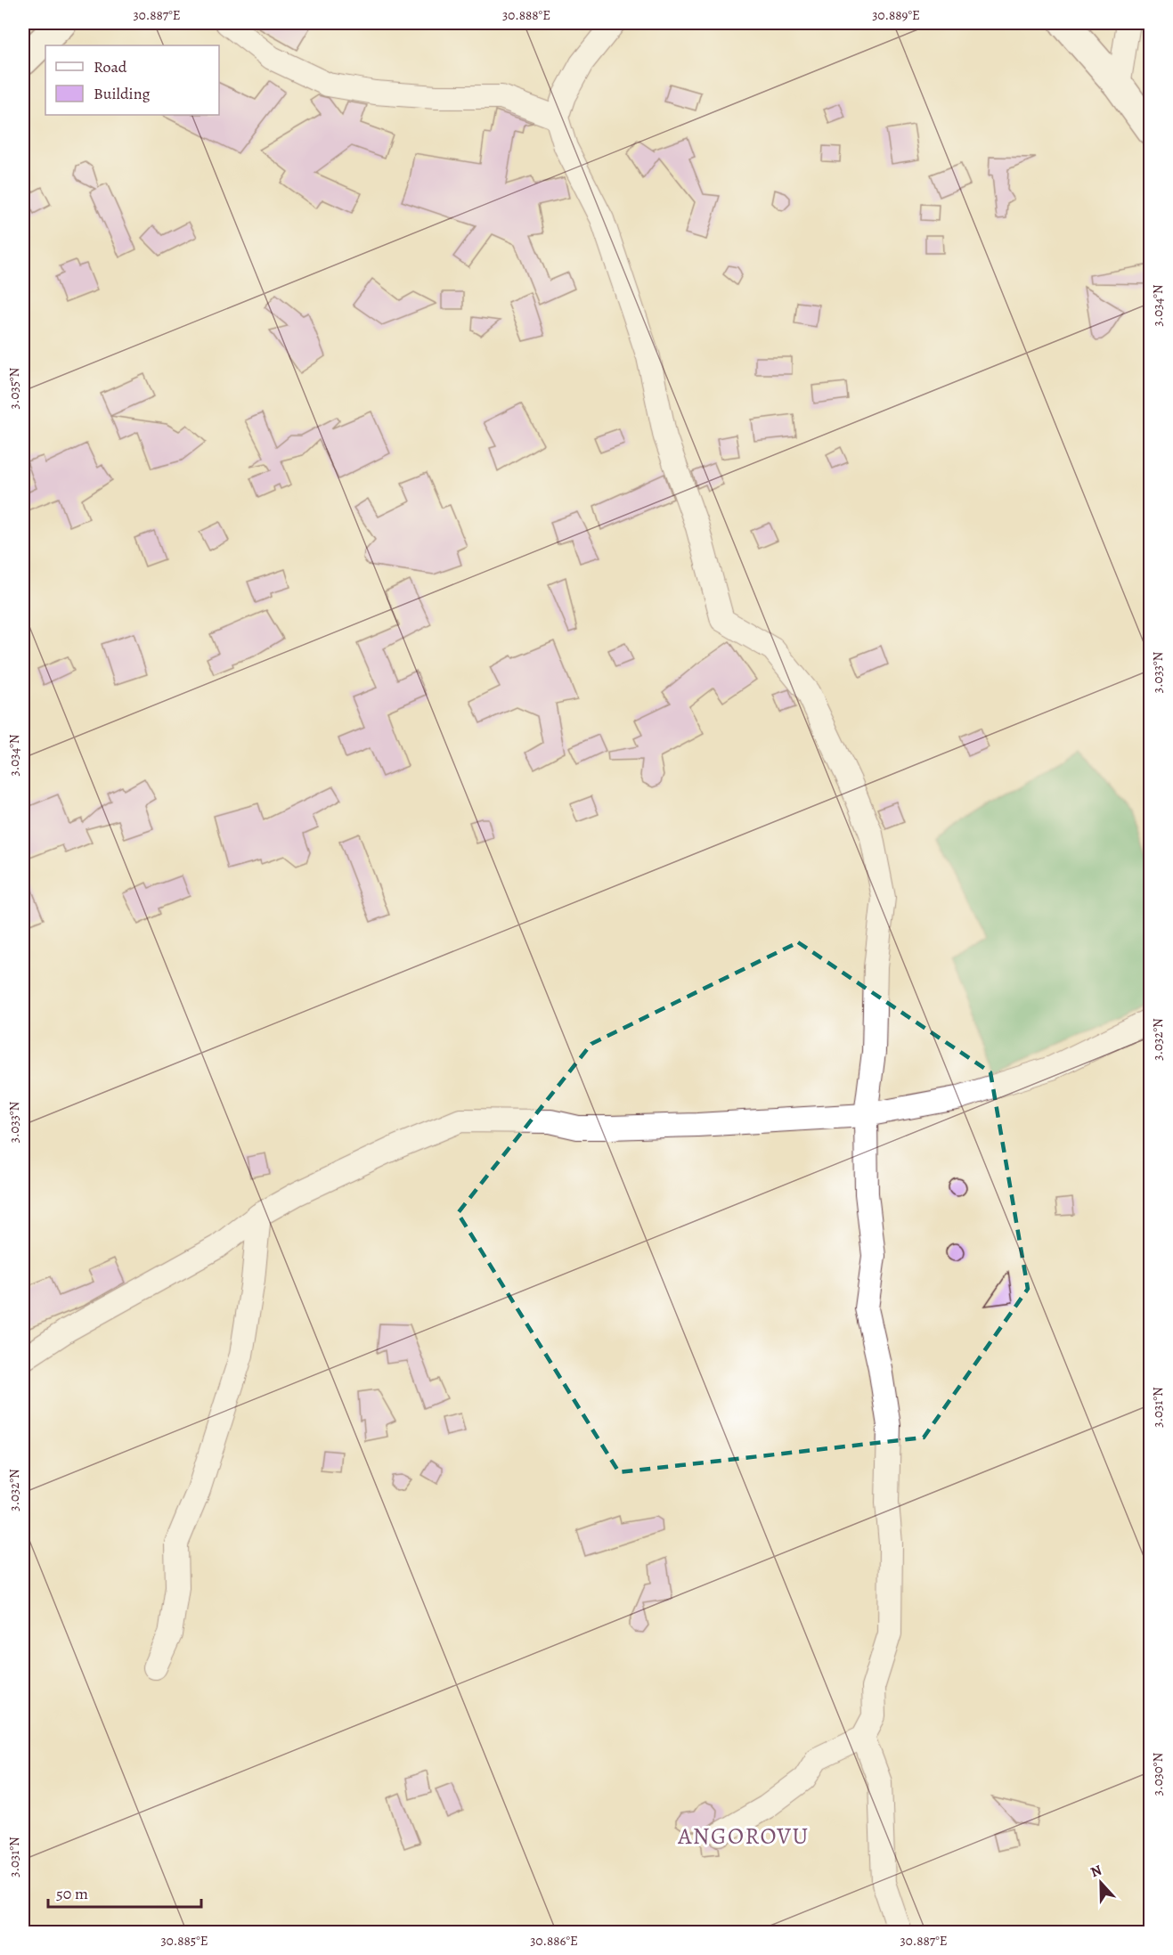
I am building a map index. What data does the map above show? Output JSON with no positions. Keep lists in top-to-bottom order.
{
  "districts": ["ANGOROVU"],
  "legend": ["Road", "Building"],
  "scale_bar": "50 m",
  "north": "top",
  "coordinates": [
    "30.887°E",
    "30.888°E",
    "30.889°E",
    "3.034°N",
    "3.035°N",
    "3.033°N",
    "3.032°N",
    "3.031°N",
    "3.030°N",
    "30.885°E",
    "30.886°E"
  ]
}
